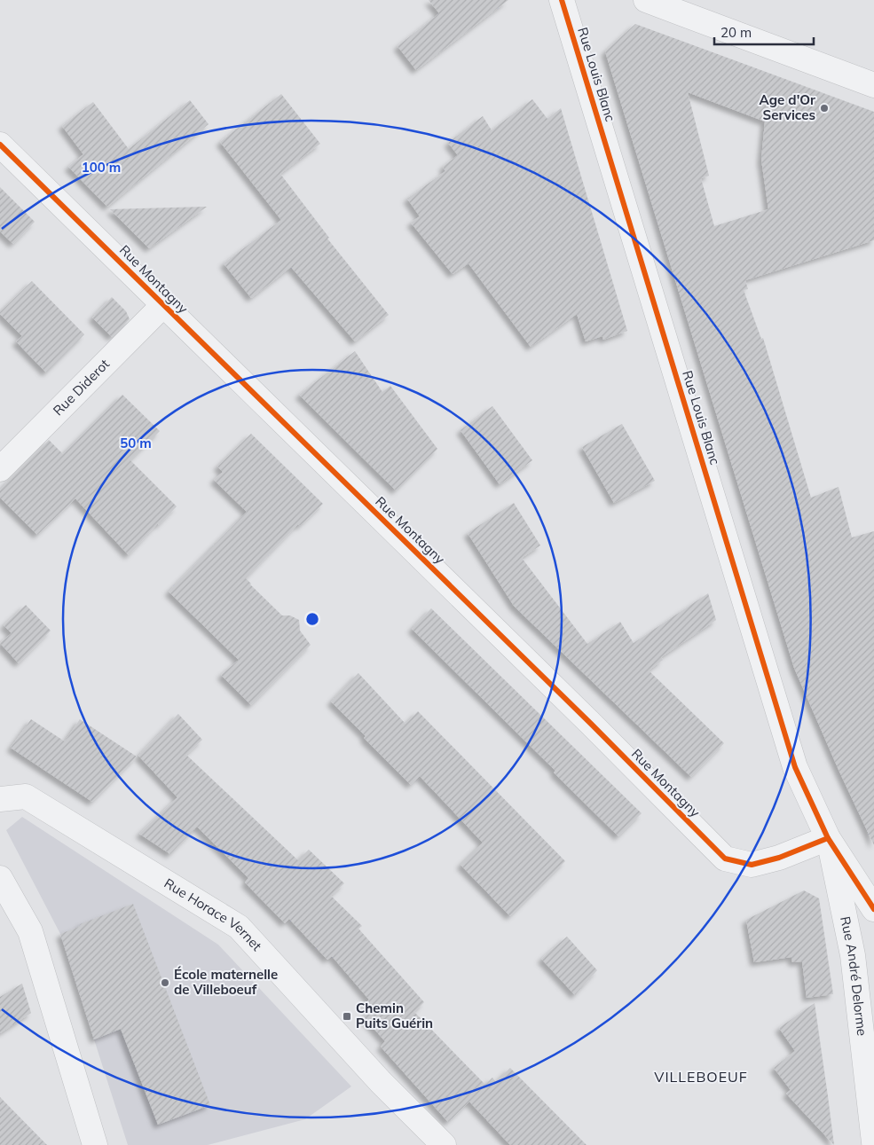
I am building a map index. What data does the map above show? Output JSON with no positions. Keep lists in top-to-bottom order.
{
  "streets": {
    "street": [
      "Rue Louis Blanc",
      "Rue Montagny",
      "Rue Diderot",
      "Rue Horace Vernet",
      "Rue André Delorme"
    ]
  },
  "crossings": [
    ["Rue Louis Blanc", "Rue Montagny"],
    ["Rue Louis Blanc", "Rue André Delorme"],
    ["Rue Montagny", "Rue Diderot"],
    ["Rue Montagny", "Rue André Delorme"]
  ],
  "districts": ["VILLEBOEUF"],
  "places": {
    "other": ["Age d'Or Services", "École maternelle de Villeboeuf"],
    "transit": ["Chemin Puits Guérin"]
  },
  "scale_bar": "20 m",
  "rings": ["100 m", "50 m"]
}
